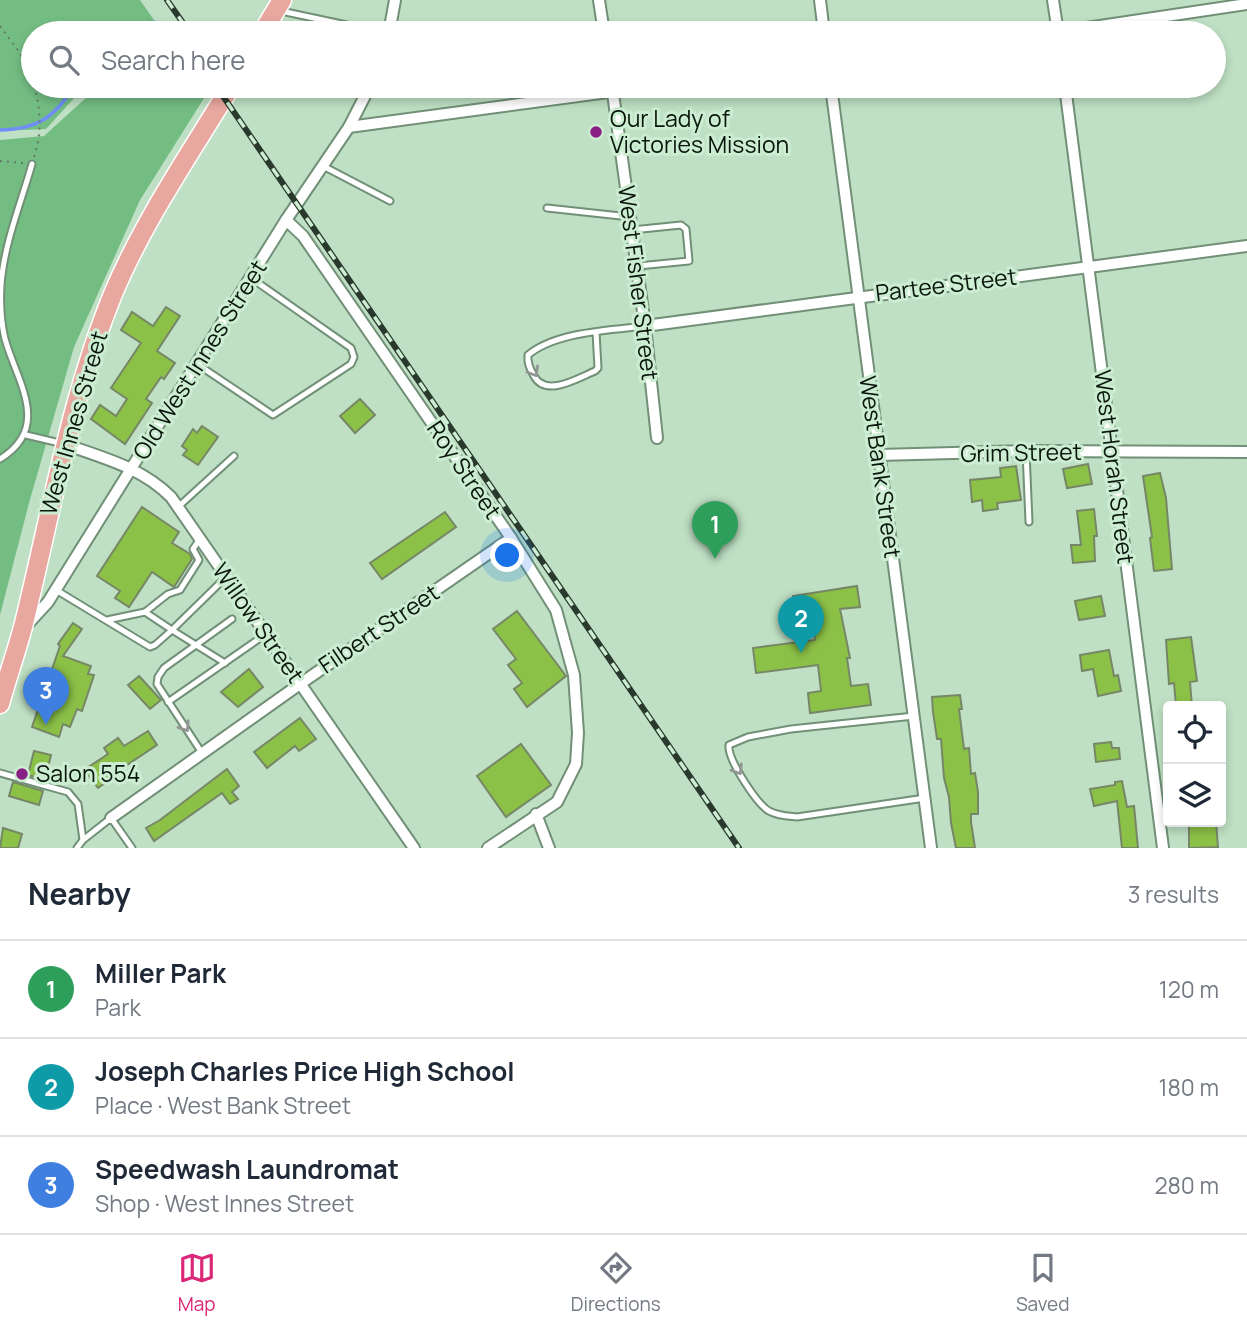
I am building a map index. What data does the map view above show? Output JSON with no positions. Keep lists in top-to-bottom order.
{
  "streets": {
    "main road": ["West Innes Street"],
    "street": [
      "West Fisher Street",
      "Partee Street",
      "Old West Innes Street",
      "Grim Street",
      "West Bank Street",
      "West Horah Street",
      "Roy Street",
      "Willow Street",
      "Filbert Street"
    ]
  },
  "crossings": [
    ["West Fisher Street", "Partee Street"],
    ["Partee Street", "West Bank Street"],
    ["Partee Street", "West Horah Street"],
    ["Old West Innes Street", "West Innes Street"],
    ["Old West Innes Street", "Roy Street"],
    ["Old West Innes Street", "Willow Street"],
    ["West Innes Street", "Willow Street"],
    ["Grim Street", "West Bank Street"],
    ["Grim Street", "West Horah Street"],
    ["Roy Street", "Filbert Street"],
    ["Willow Street", "Filbert Street"]
  ],
  "places": ["Our Lady of Victories Mission", "Salon 554"],
  "page": {
    "search": "Search here",
    "pins": ["1", "2", "3"],
    "heading": ["Nearby", "3 results"],
    "list": [
      {
        "mark": "1",
        "name": "Miller Park",
        "note": "Park",
        "value": "120 m"
      },
      {
        "mark": "2",
        "name": "Joseph Charles Price High School",
        "note": "Place · West Bank Street",
        "value": "180 m"
      },
      {
        "mark": "3",
        "name": "Speedwash Laundromat",
        "note": "Shop · West Innes Street",
        "value": "280 m"
      }
    ],
    "nav": ["Map", "Directions", "Saved"]
  }
}
